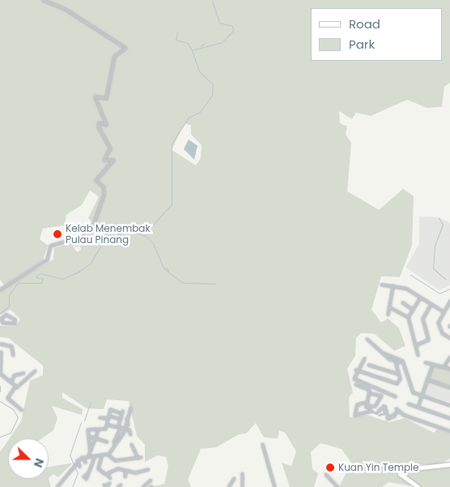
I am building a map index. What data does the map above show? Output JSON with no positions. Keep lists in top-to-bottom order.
{
  "places": ["Kelab Menembak Pulau Pinang", "Kuan Yin Temple"],
  "legend": ["Road", "Park"],
  "north": "right"
}
